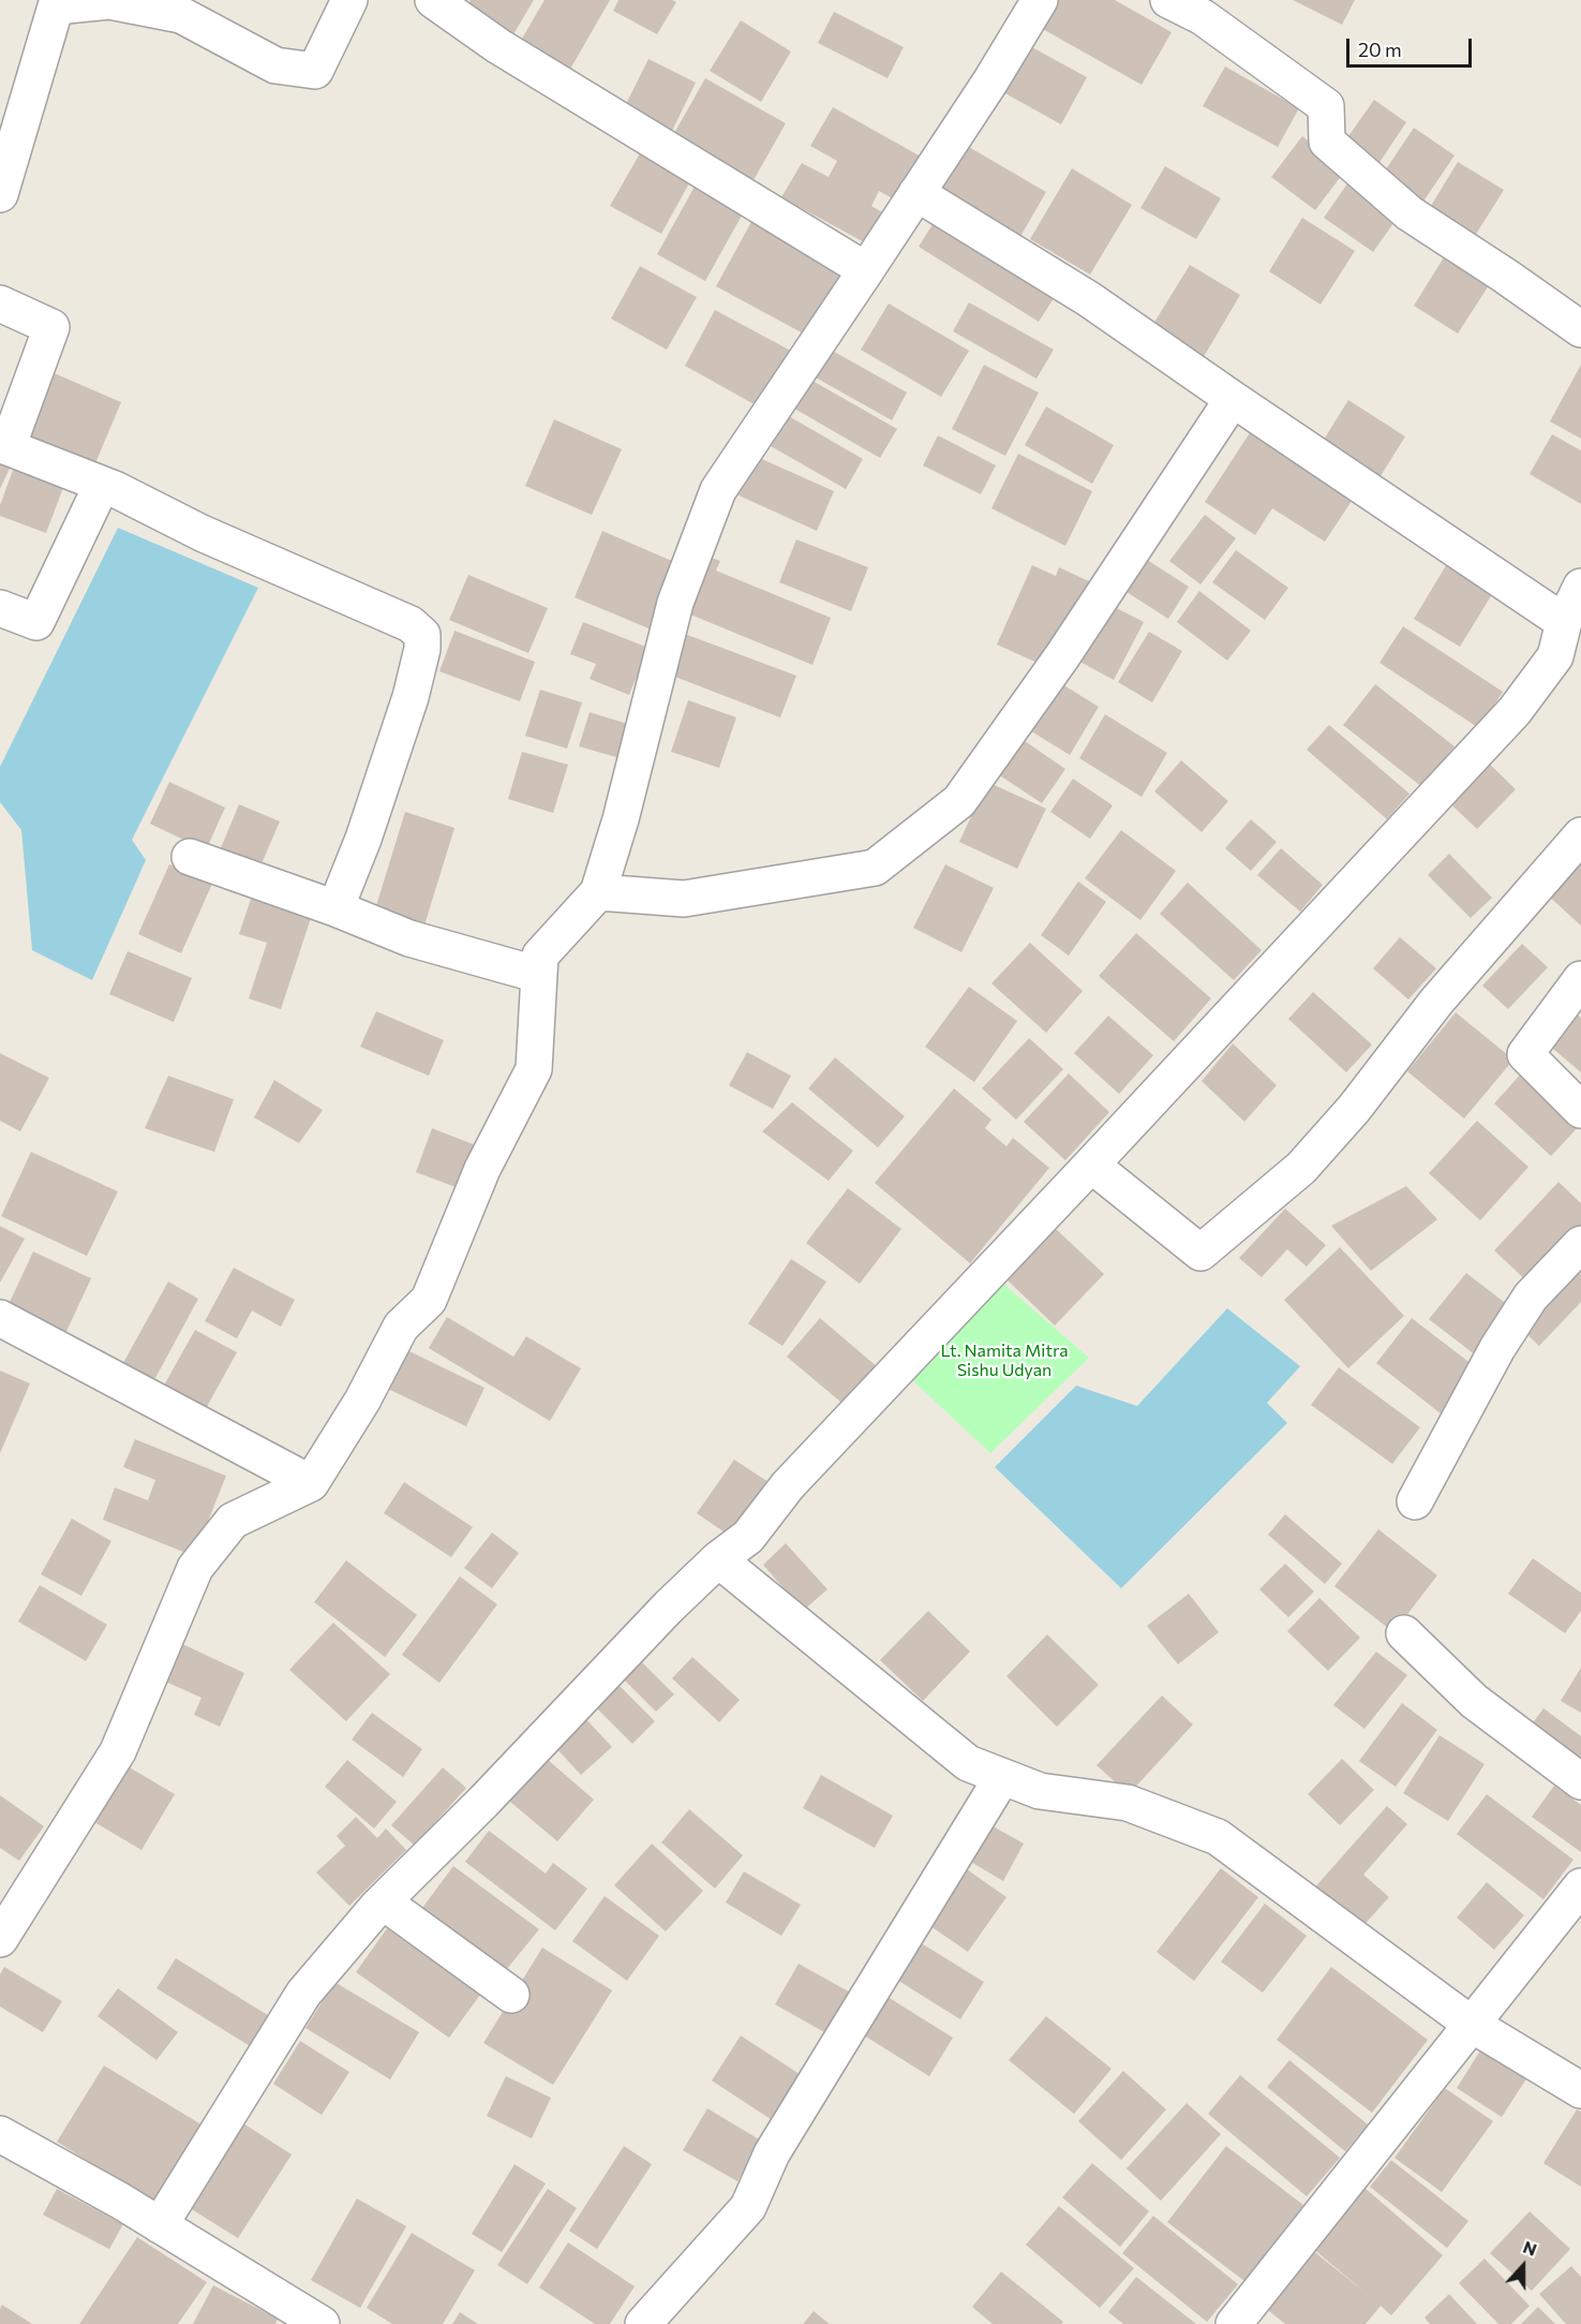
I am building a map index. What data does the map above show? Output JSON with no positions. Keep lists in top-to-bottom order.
{
  "parks": ["Lt. Namita Mitra Sishu Udyan"],
  "scale_bar": "20 m",
  "north": "top"
}
